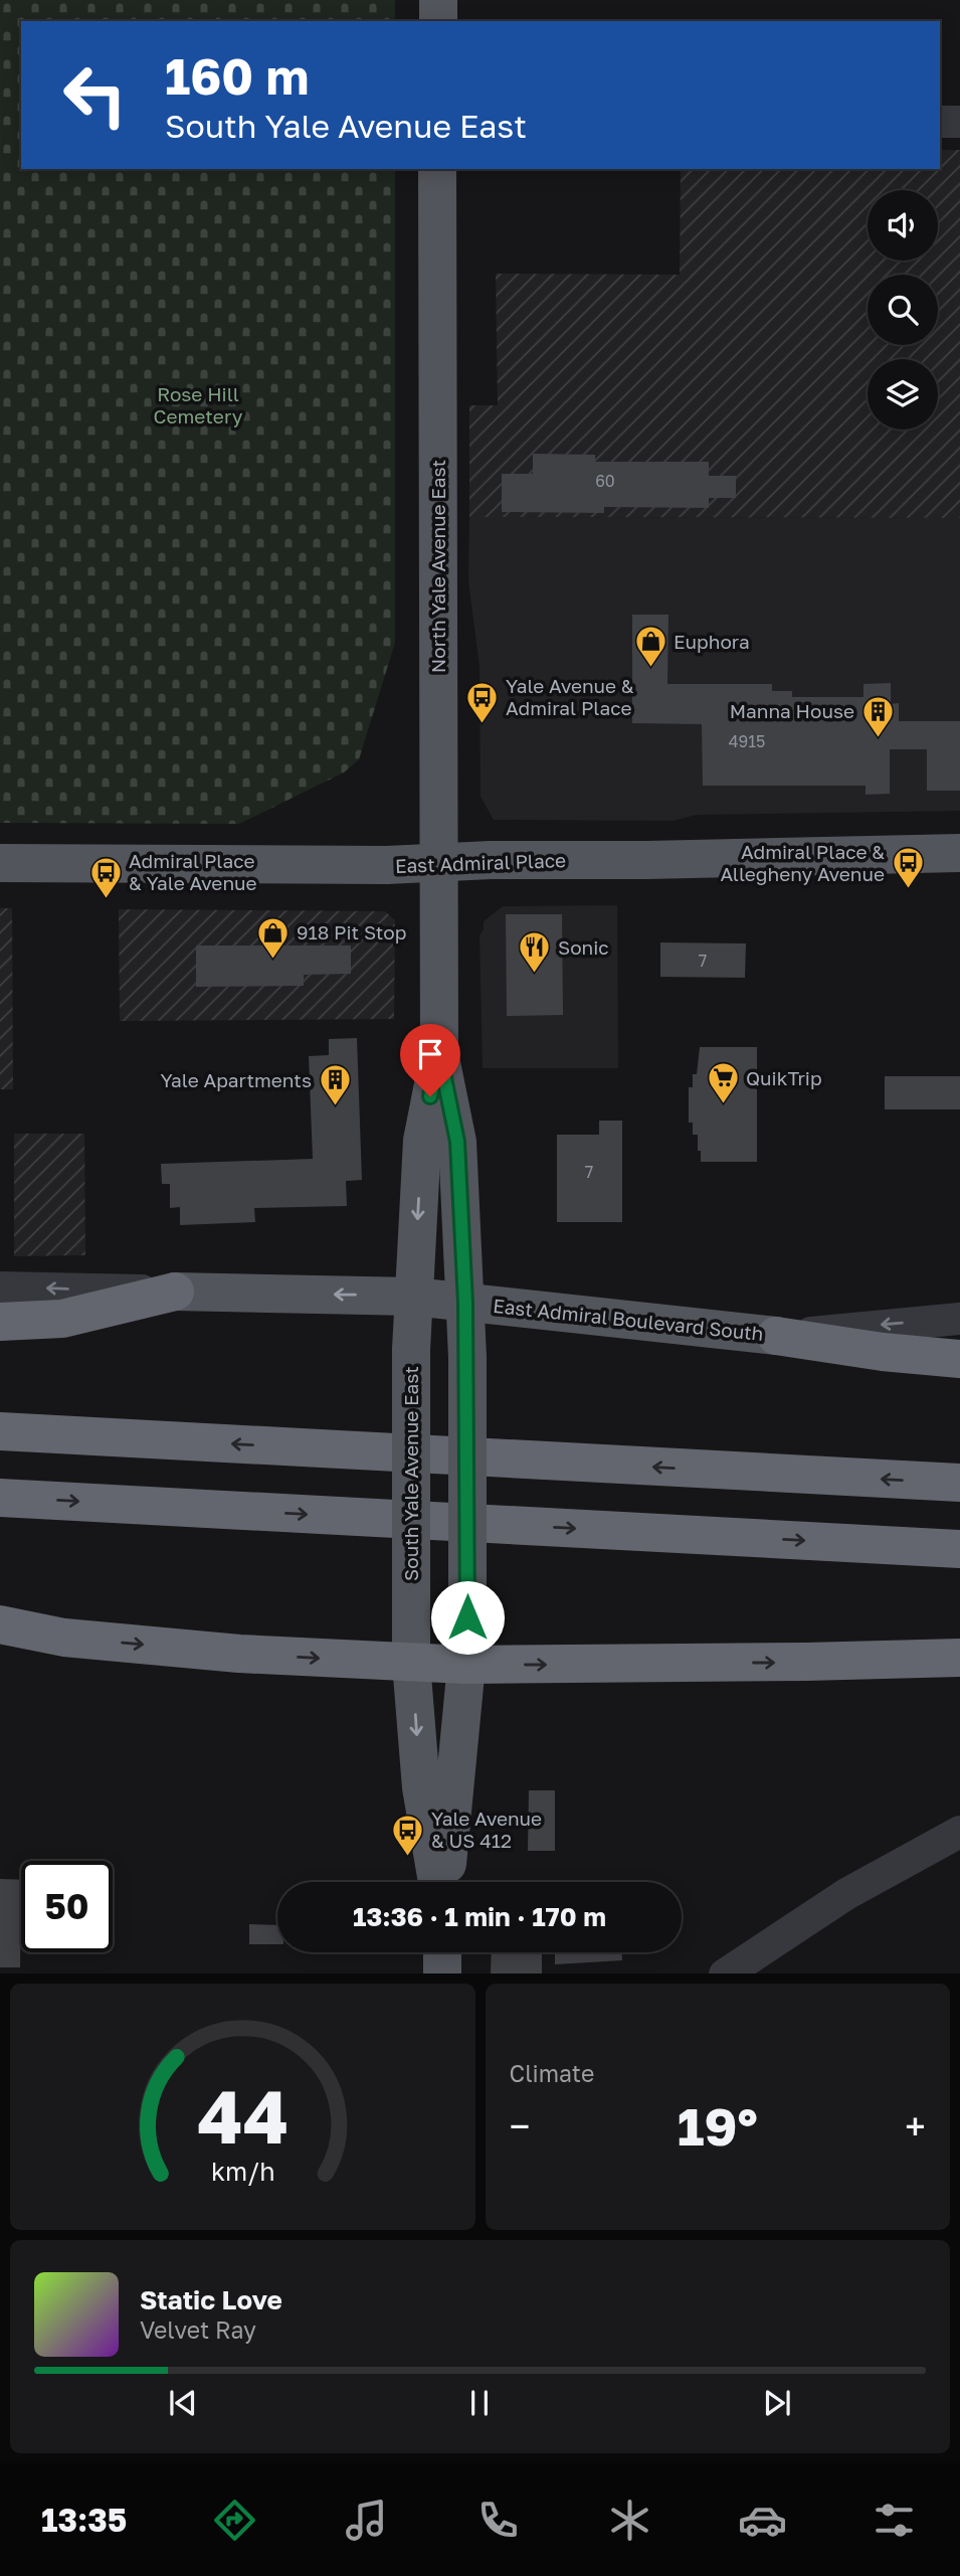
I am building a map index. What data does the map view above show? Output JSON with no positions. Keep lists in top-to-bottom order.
{
  "streets": {
    "main road": [
      "North Yale Avenue East",
      "East Admiral Place",
      "East Admiral Boulevard South",
      "South Yale Avenue East"
    ]
  },
  "crossings": [
    ["North Yale Avenue East", "East Admiral Place"],
    ["North Yale Avenue East", "South Yale Avenue East"],
    ["East Admiral Boulevard South", "South Yale Avenue East"]
  ],
  "one_way": ["East Admiral Boulevard South"],
  "parks": ["Rose Hill Cemetery"],
  "places": {
    "shop": ["Euphora", "918 Pit Stop"],
    "bus stop": [
      "Yale Avenue & Admiral Place",
      "Admiral Place & Allegheny Avenue",
      "Admiral Place & Yale Avenue",
      "Yale Avenue & US 412"
    ],
    "building": ["Manna House", "Yale Apartments"],
    "restaurant": ["Sonic"],
    "supermarket": ["QuikTrip"]
  },
  "house_numbers": [
    "60",
    "4915",
    "7",
    "7"
  ],
  "page": {
    "turn": ["160 m", "South Yale Avenue East"],
    "limit": "50",
    "trip": "13:36 · 1 min · 170 m",
    "tile": "Climate",
    "heat": ["−", "19°", "+"],
    "song": ["Static Love", "Velvet Ray"],
    "tabs": "13:35",
    "gauge": ["44", "km/h"]
  }
}
